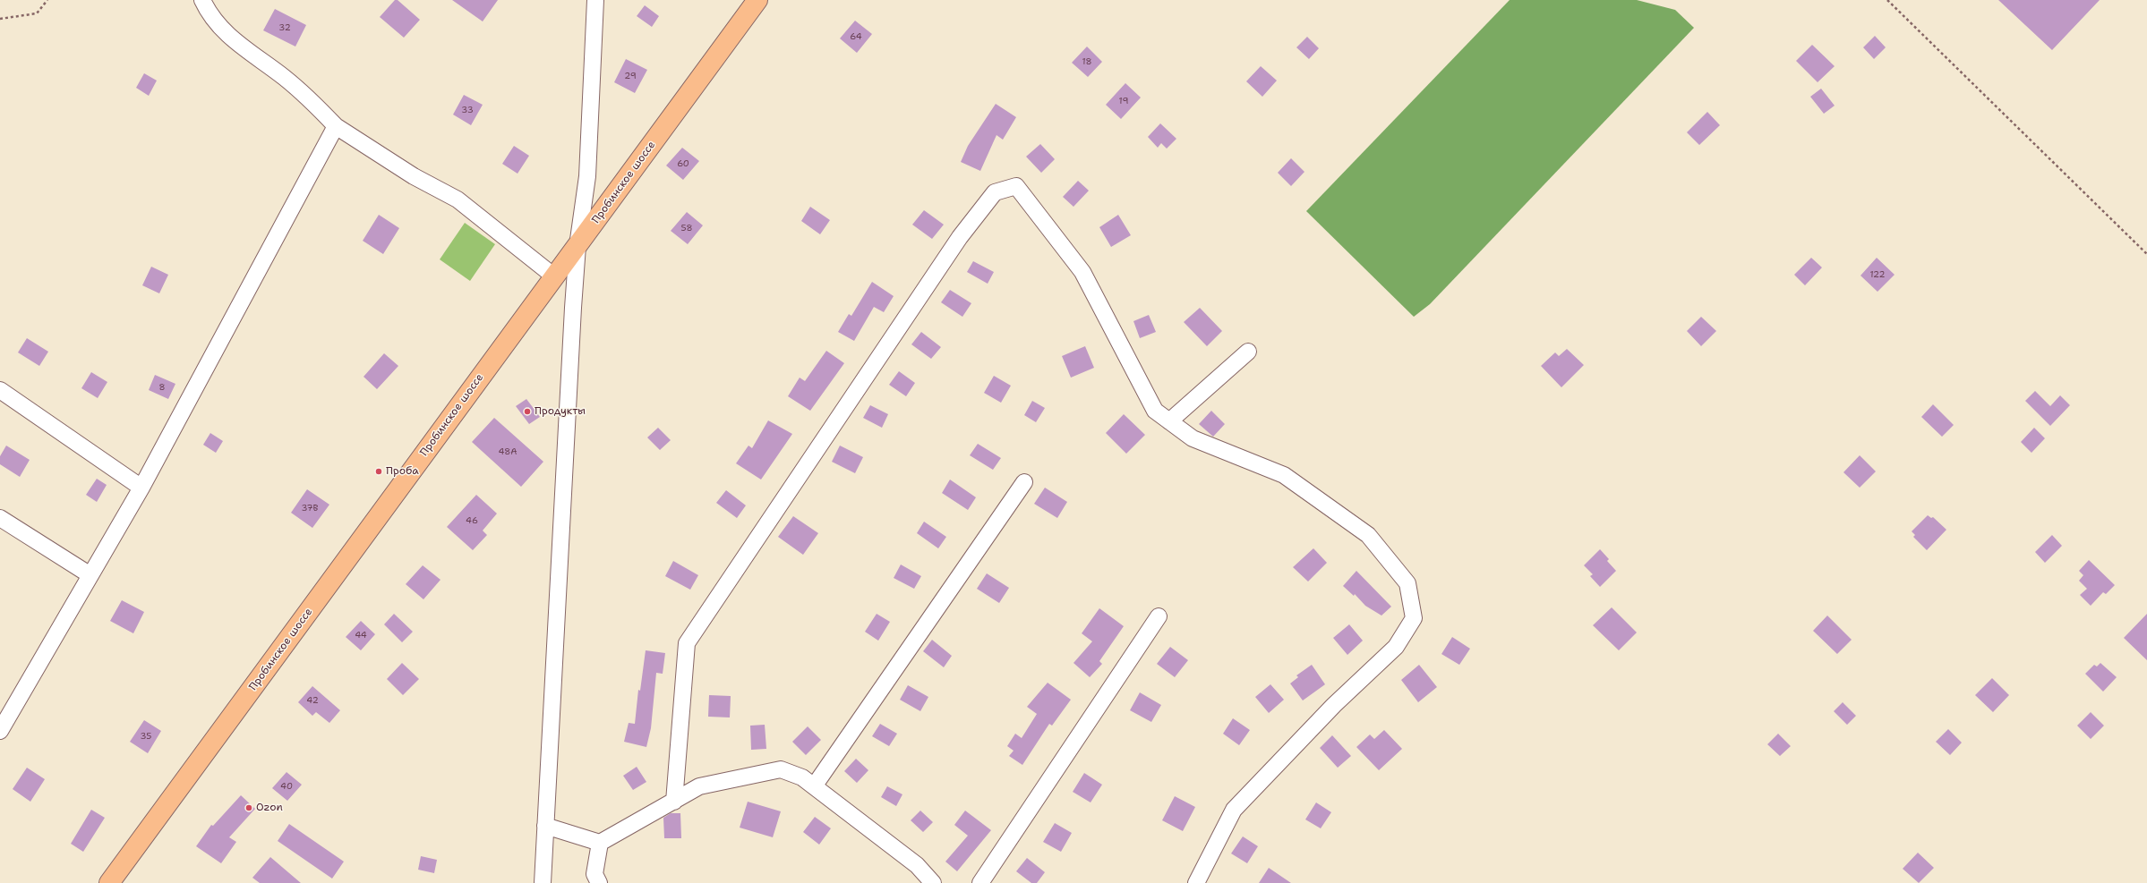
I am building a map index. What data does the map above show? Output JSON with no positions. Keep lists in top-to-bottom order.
{
  "streets": {
    "main road": ["Пробинское шоссе"]
  },
  "places": ["Продукты", "Проба", "Ozon"],
  "house_numbers": [
    "32",
    "64",
    "18",
    "29",
    "19",
    "33",
    "60",
    "58",
    "122",
    "8",
    "48А",
    "37В",
    "46",
    "44",
    "42",
    "35",
    "40"
  ]
}
